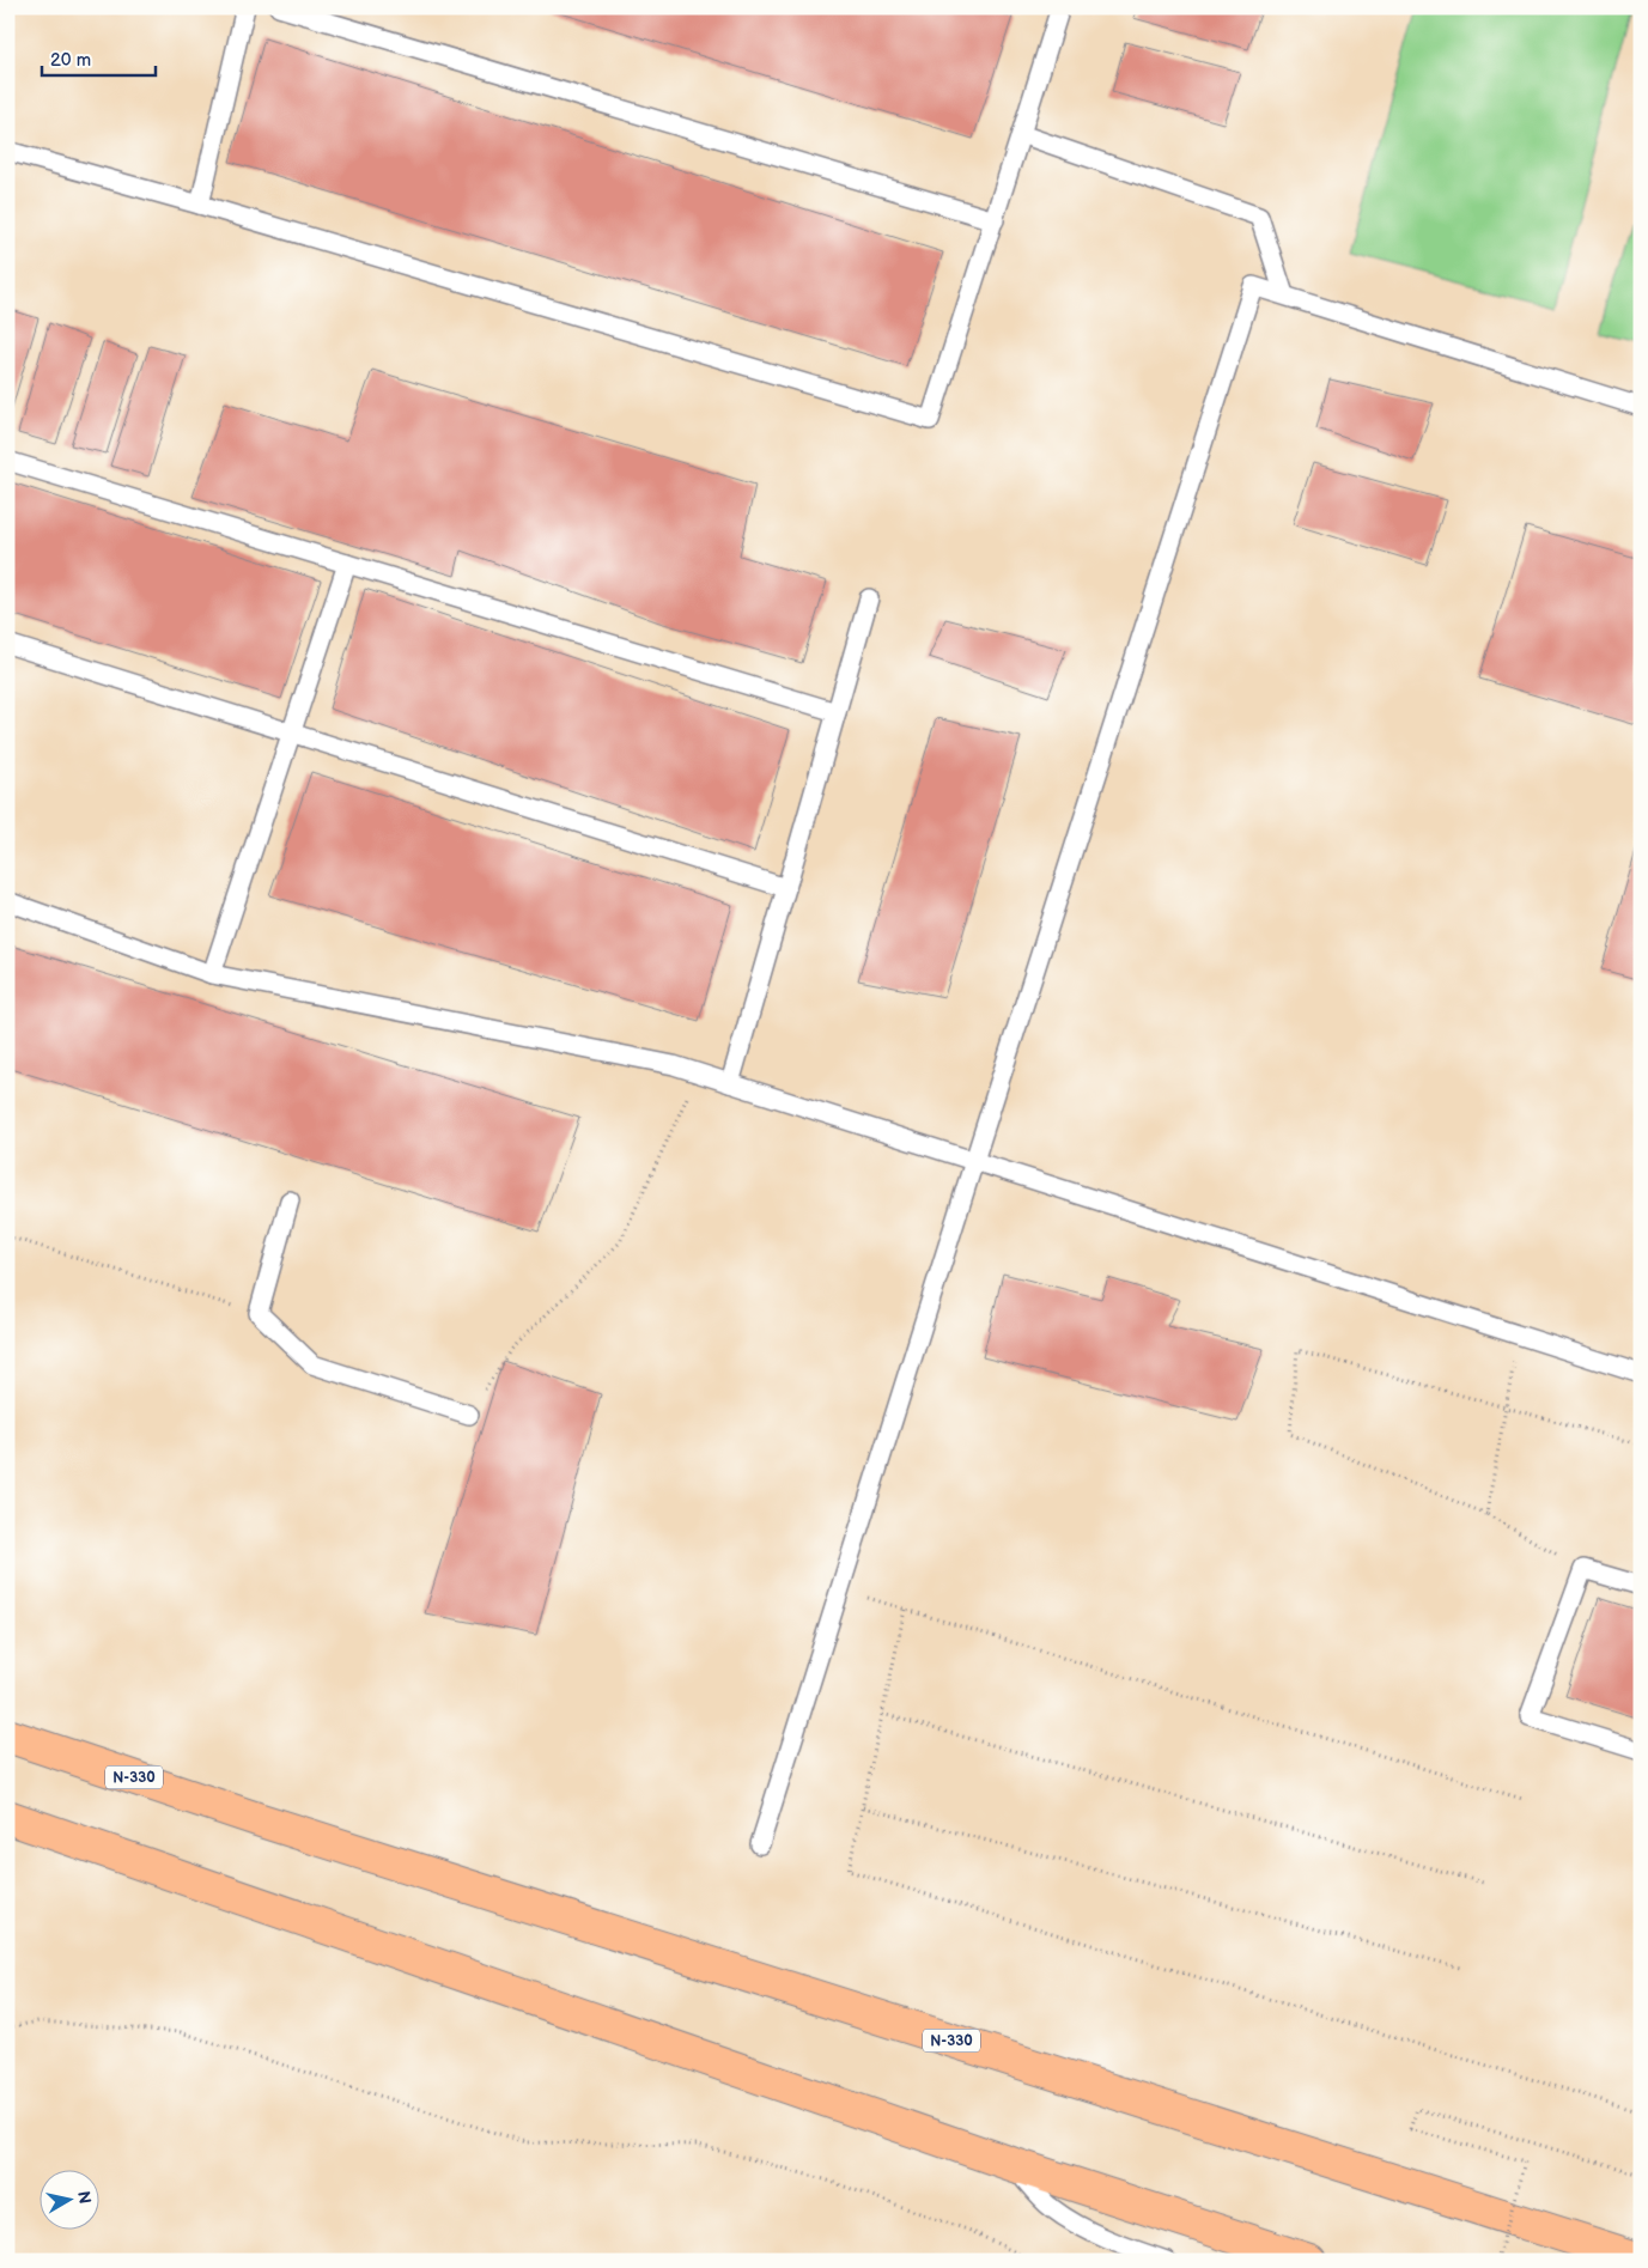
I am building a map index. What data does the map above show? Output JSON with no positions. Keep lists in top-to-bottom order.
{
  "streets": {
    "highway": ["N-330"]
  },
  "scale_bar": "20 m",
  "north": "right"
}
